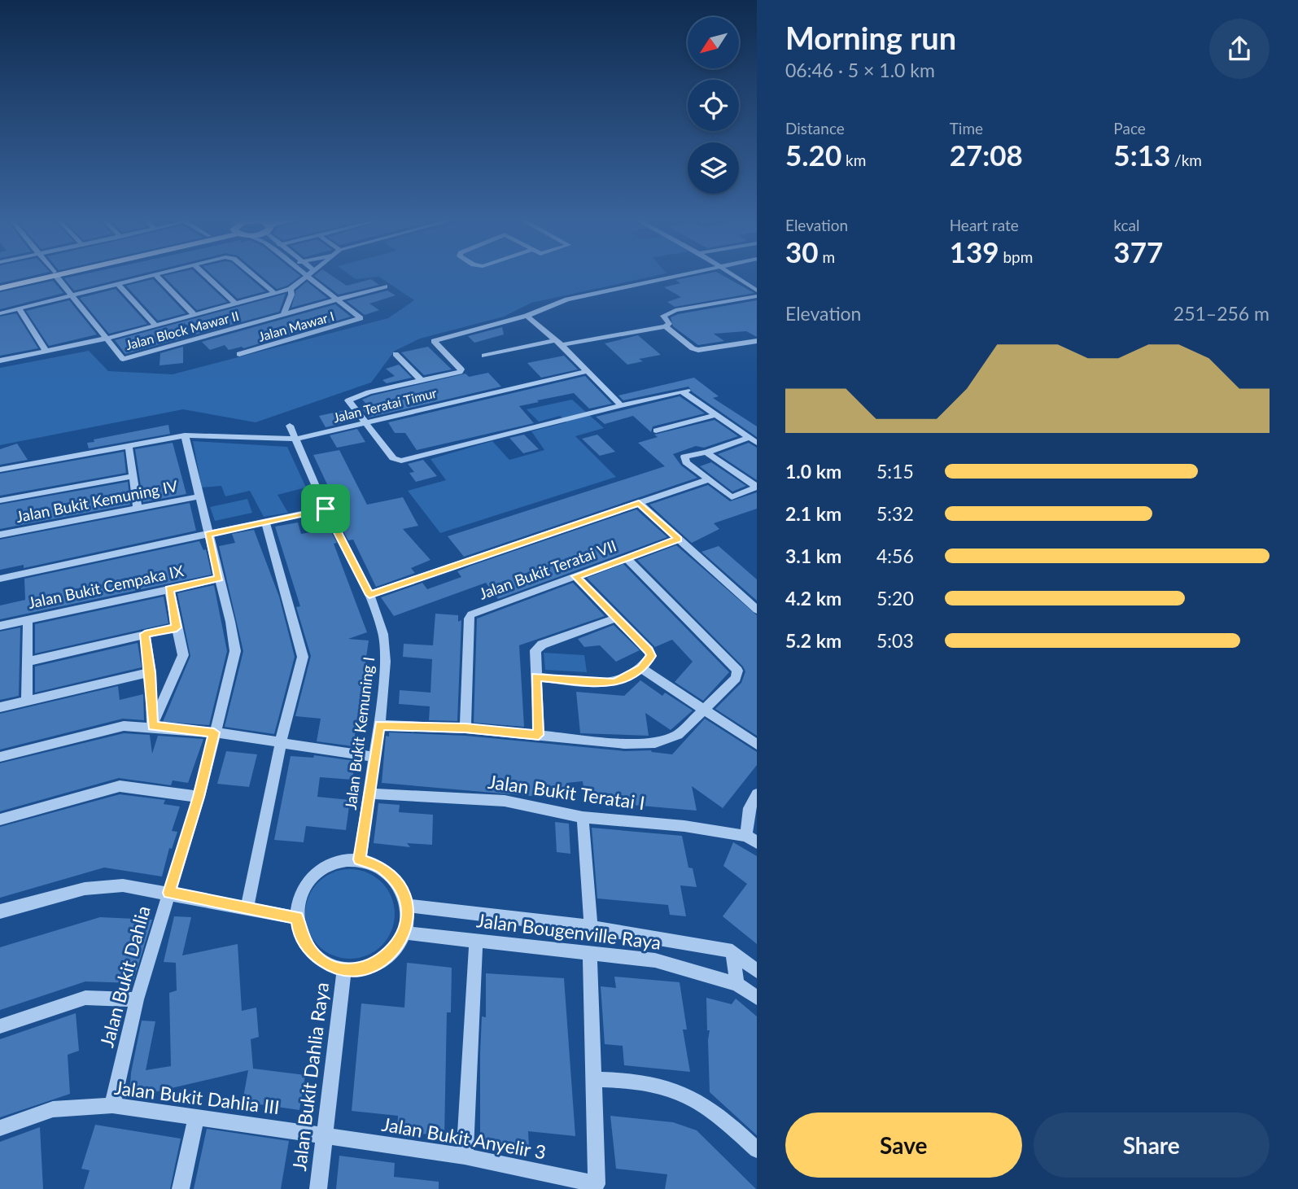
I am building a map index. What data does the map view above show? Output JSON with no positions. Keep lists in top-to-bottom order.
{
  "streets": {
    "street": [
      "Jalan Mawar I",
      "Jalan Block Mawar II",
      "Jalan Teratai Timur",
      "Jalan Bukit Kemuning IV",
      "Jalan Bukit Teratai VII",
      "Jalan Bukit Cempaka IX",
      "Jalan Bukit Kemuning I",
      "Jalan Bukit Teratai I",
      "Jalan Bougenville Raya",
      "Jalan Bukit Dahlia",
      "Jalan Bukit Dahlia Raya",
      "Jalan Bukit Dahlia III",
      "Jalan Bukit Anyelir 3"
    ]
  },
  "crossings": [
    ["Jalan Mawar I", "Jalan Block Mawar II"],
    ["Jalan Teratai Timur", "Jalan Bukit Kemuning I"],
    ["Jalan Teratai Timur", "Jalan Bukit Dahlia"],
    ["Jalan Bukit Kemuning IV", "Jalan Bukit Dahlia"],
    ["Jalan Bukit Cempaka IX", "Jalan Bukit Dahlia"],
    ["Jalan Bukit Kemuning I", "Jalan Bukit Teratai I"],
    ["Jalan Bukit Kemuning I", "Jalan Bougenville Raya"],
    ["Jalan Bukit Kemuning I", "Jalan Bukit Dahlia Raya"],
    ["Jalan Bougenville Raya", "Jalan Bukit Dahlia Raya"],
    ["Jalan Bukit Dahlia", "Jalan Bukit Dahlia III"],
    ["Jalan Bukit Dahlia Raya", "Jalan Bukit Dahlia III"],
    ["Jalan Bukit Dahlia Raya", "Jalan Bukit Anyelir 3"],
    ["Jalan Bukit Dahlia III", "Jalan Bukit Anyelir 3"]
  ],
  "north": "bottom left",
  "page": {
    "heading": ["Morning run", "06:46 · 5 × 1.0 km"],
    "stats": [
      ["Distance", "5.20 km"],
      ["Time", "27:08"],
      ["Pace", "5:13 /km"],
      ["Elevation", "30 m"],
      ["Heart rate", "139 bpm"],
      ["kcal", "377"]
    ],
    "chart": ["Elevation", "251–256 m"],
    "list": [
      {
        "name": "1.0 km",
        "note": "5:15"
      },
      {
        "name": "2.1 km",
        "note": "5:32"
      },
      {
        "name": "3.1 km",
        "note": "4:56"
      },
      {
        "name": "4.2 km",
        "note": "5:20"
      },
      {
        "name": "5.2 km",
        "note": "5:03"
      }
    ],
    "buttons": ["Save", "Share"]
  }
}
